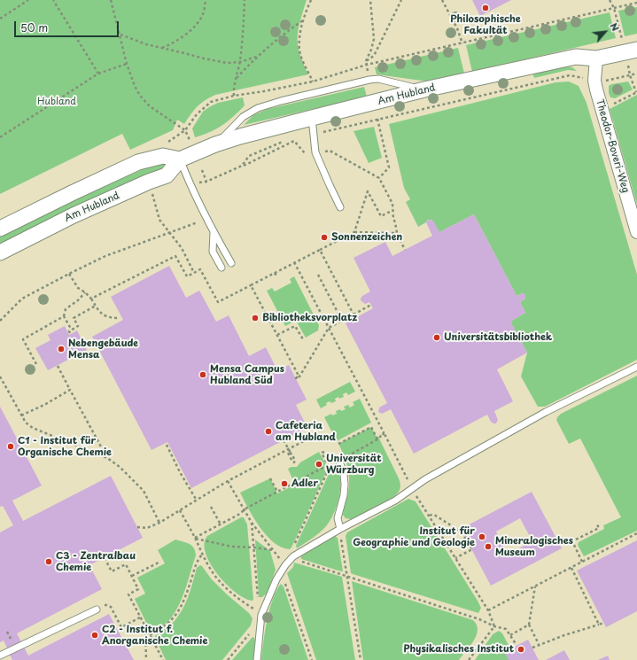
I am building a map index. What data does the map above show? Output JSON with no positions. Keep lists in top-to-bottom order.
{
  "streets": {
    "street": ["Am Hubland", "Theodor-Boveri-Weg"]
  },
  "crossings": [
    ["Am Hubland", "Theodor-Boveri-Weg"]
  ],
  "parks": ["Hubland"],
  "places": [
    "Philosophische Fakultät",
    "Sonnenzeichen",
    "Bibliotheksvorplatz",
    "Universitätsbibliothek",
    "Nebengebäude Mensa",
    "Mensa Campus Hubland Süd",
    "Cafeteria am Hubland",
    "C1 - Institut für Organische Chemie",
    "Universität Würzburg",
    "Adler",
    "Institut für Geographie und Geologie",
    "Mineralogisches Museum",
    "C3 - Zentralbau Chemie",
    "C2 - Institut f. Anorganische Chemie",
    "Physikalisches Institut"
  ],
  "scale_bar": "50 m",
  "north": "top right"
}
